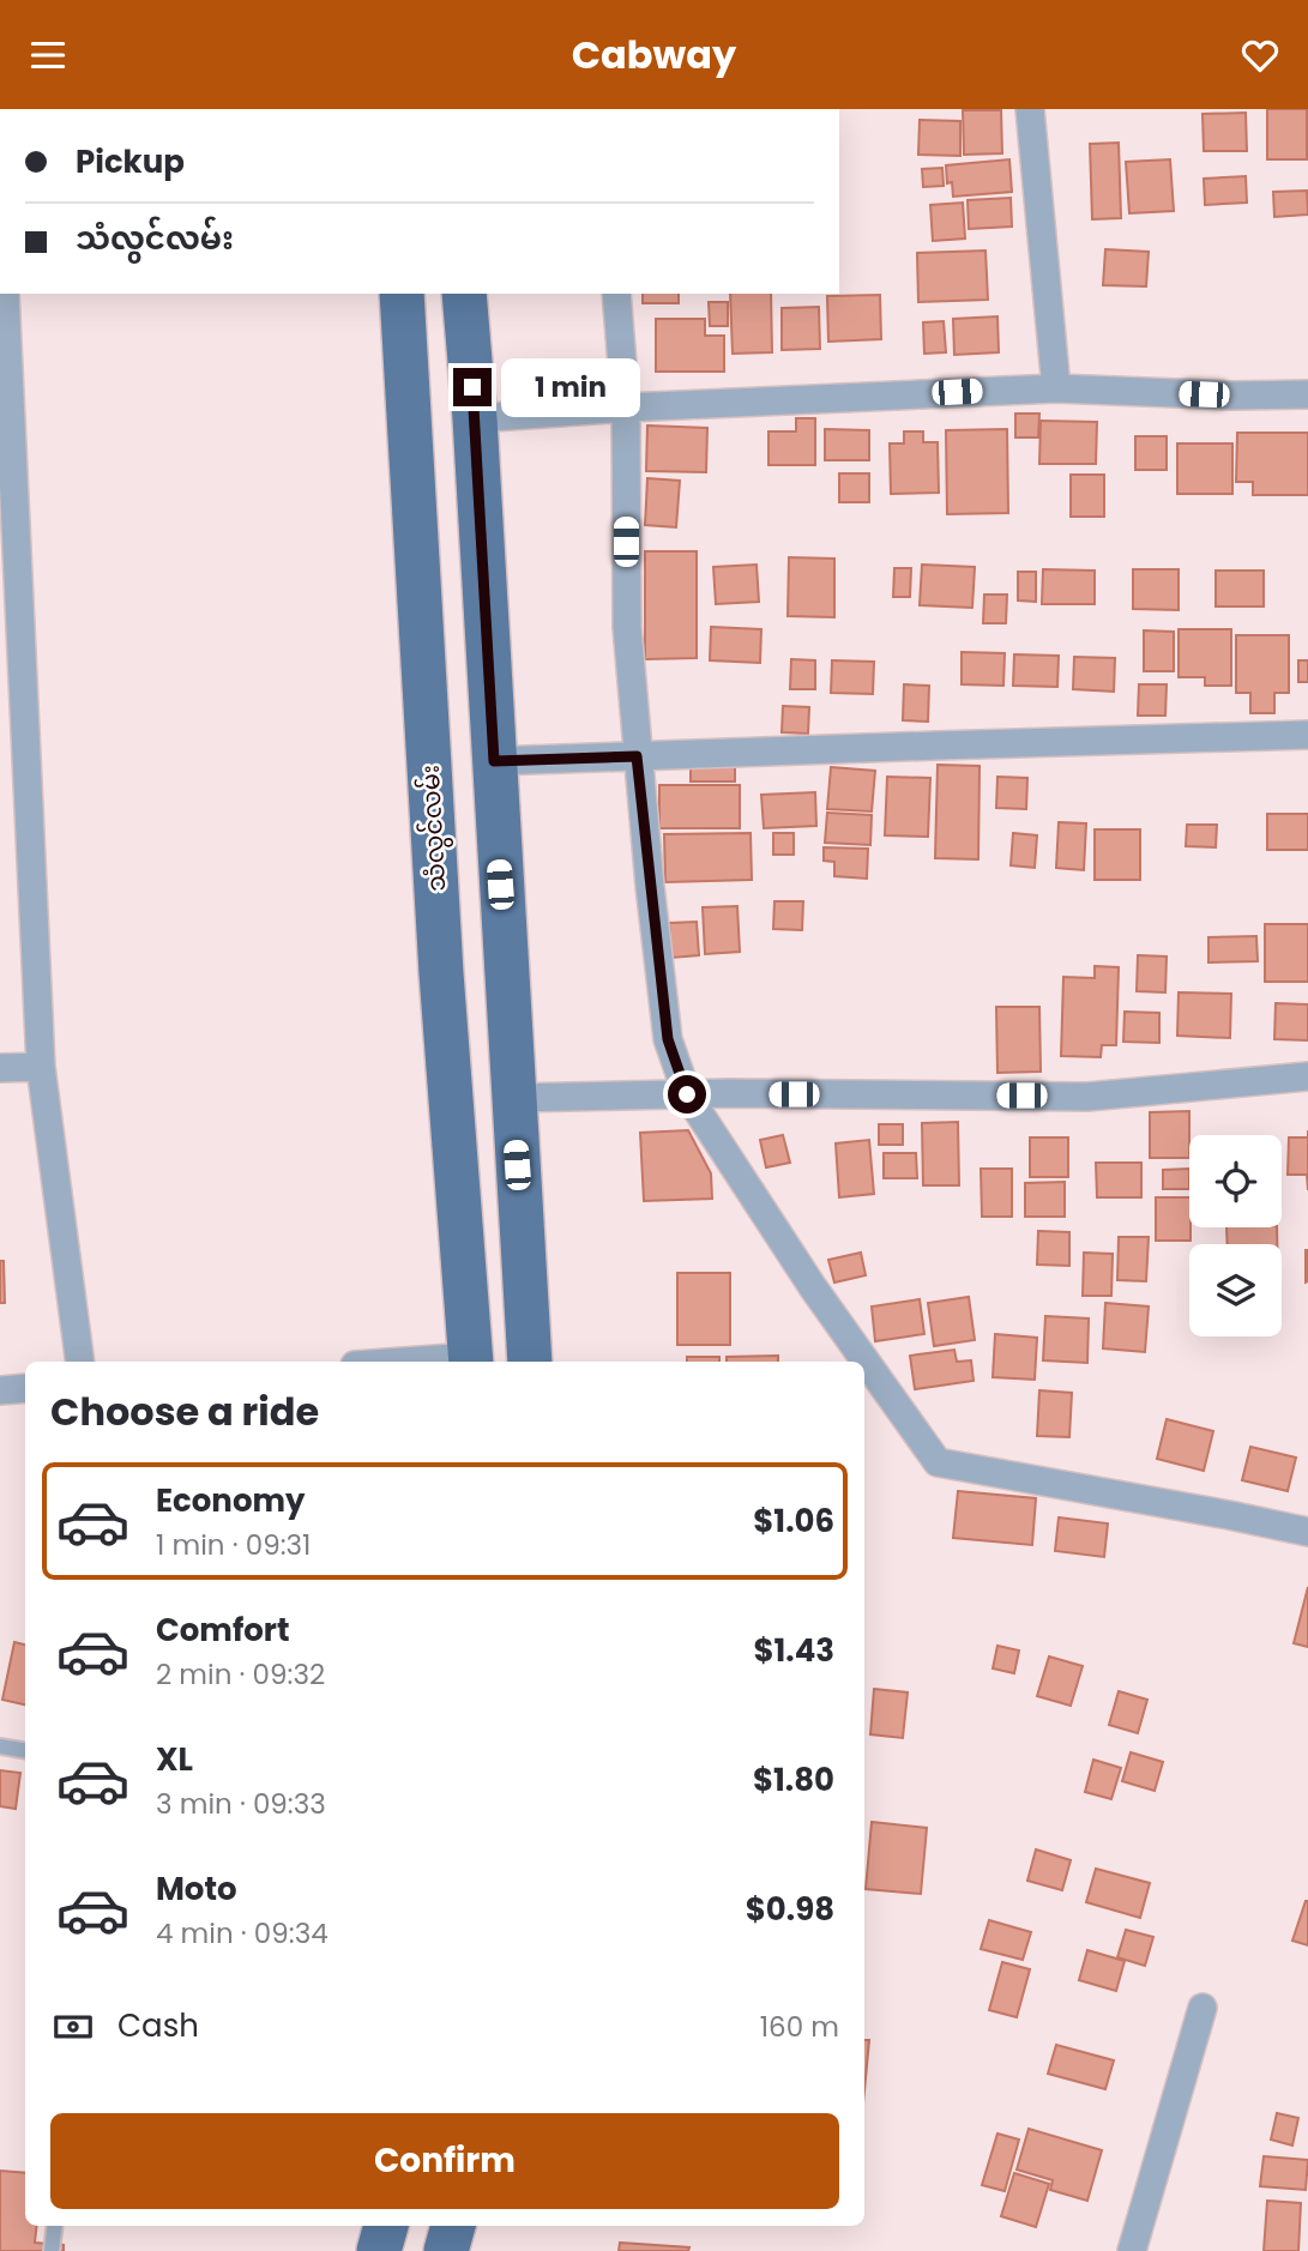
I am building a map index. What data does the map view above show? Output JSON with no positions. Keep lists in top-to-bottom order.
{
  "streets": {
    "main road": ["သံလွင်လမ်း"]
  },
  "page": {
    "header": "Cabway",
    "banner": ["Pickup", "သံလွင်လမ်း"],
    "bubble": "1 min",
    "heading": "Choose a ride",
    "list": [
      {
        "name": "Economy",
        "note": "1 min · 09:31",
        "value": "$1.06"
      },
      {
        "name": "Comfort",
        "note": "2 min · 09:32",
        "value": "$1.43"
      },
      {
        "name": "XL",
        "note": "3 min · 09:33",
        "value": "$1.80"
      },
      {
        "name": "Moto",
        "note": "4 min · 09:34",
        "value": "$0.98"
      }
    ],
    "pay": ["Cash", "160 m"],
    "buttons": "Confirm"
  }
}
